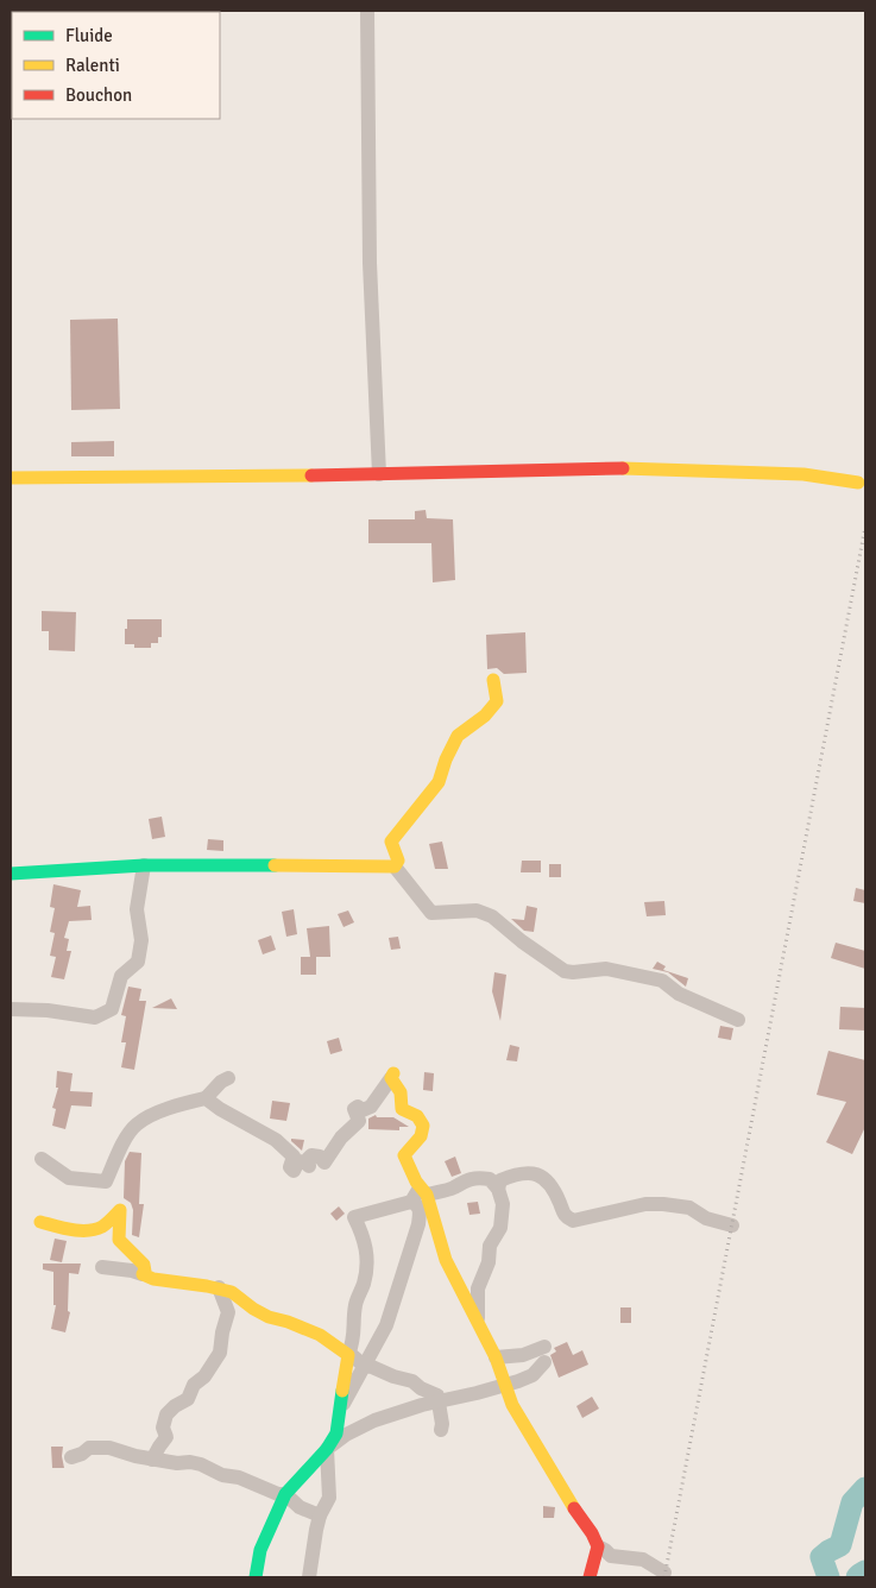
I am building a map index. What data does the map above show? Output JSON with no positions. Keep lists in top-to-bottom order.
{
  "legend": ["Fluide", "Ralenti", "Bouchon"]
}
